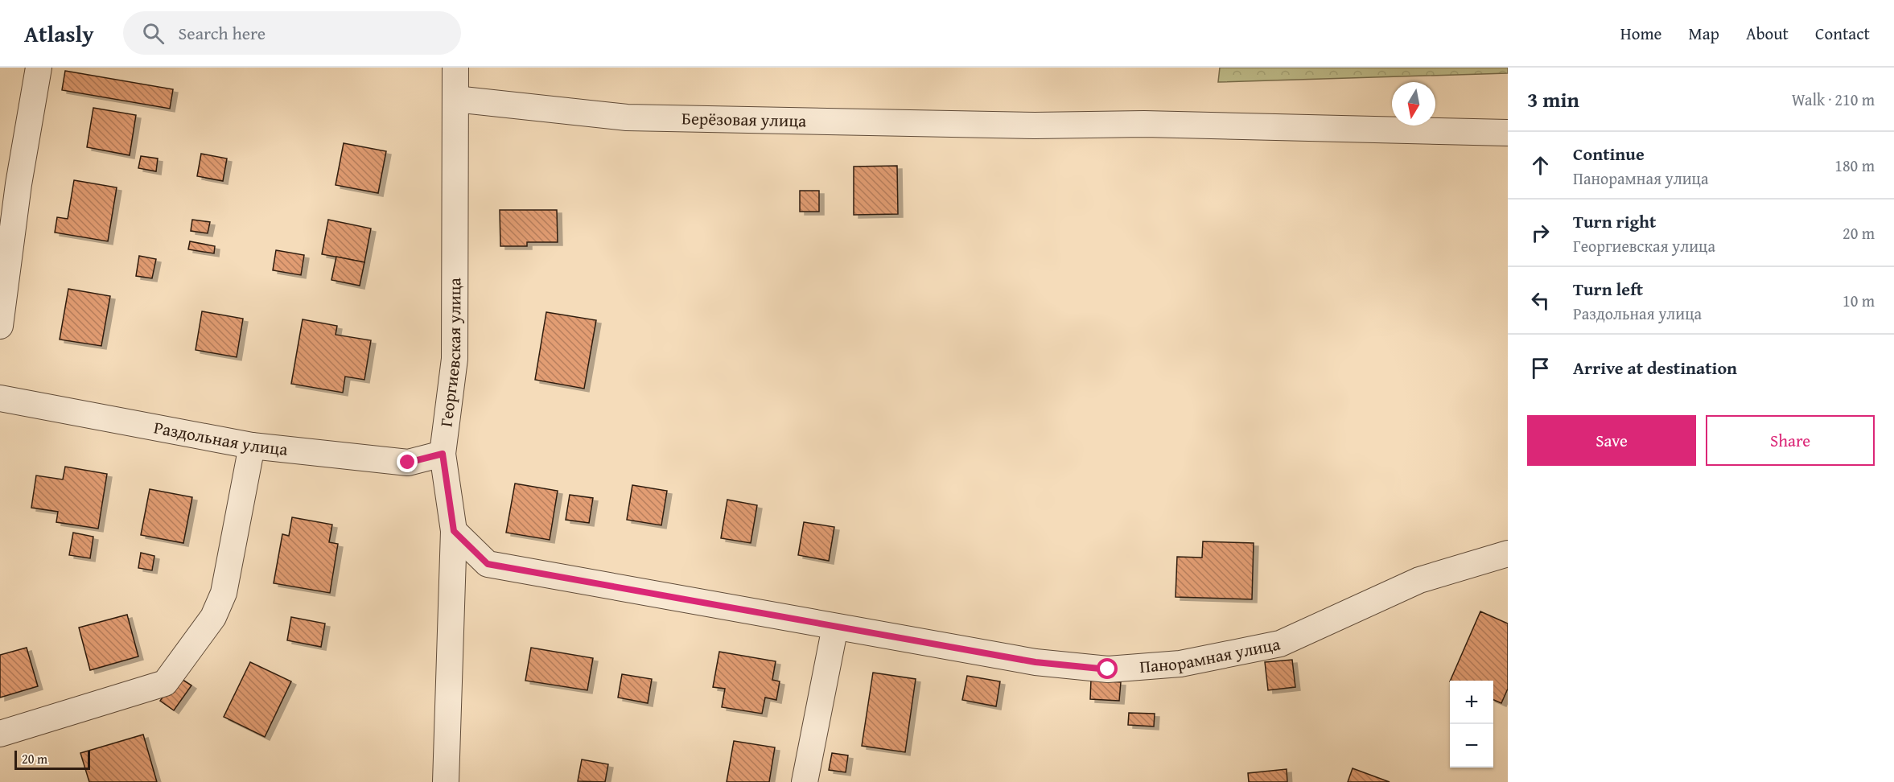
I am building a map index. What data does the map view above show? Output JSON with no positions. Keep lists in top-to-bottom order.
{
  "streets": {
    "street": [
      "Берёзовая улица",
      "Георгиевская улица",
      "Раздольная улица",
      "Панорамная улица"
    ]
  },
  "crossings": [
    ["Берёзовая улица", "Георгиевская улица"],
    ["Георгиевская улица", "Раздольная улица"],
    ["Георгиевская улица", "Панорамная улица"]
  ],
  "scale_bar": "20 m",
  "north": "bottom",
  "page": {
    "header": "Atlasly",
    "search": "Search here",
    "nav": [
      "Home",
      "Map",
      "About",
      "Contact"
    ],
    "heading": ["3 min", "Walk · 210 m"],
    "list": [
      ["Continue", "Панорамная улица", "180 m"],
      ["Turn right", "Георгиевская улица", "20 m"],
      ["Turn left", "Раздольная улица", "10 m"],
      "Arrive at destination"
    ],
    "buttons": ["Save", "Share"],
    "map_buttons": ["+", "−"],
    "scale": "20 m"
  }
}
